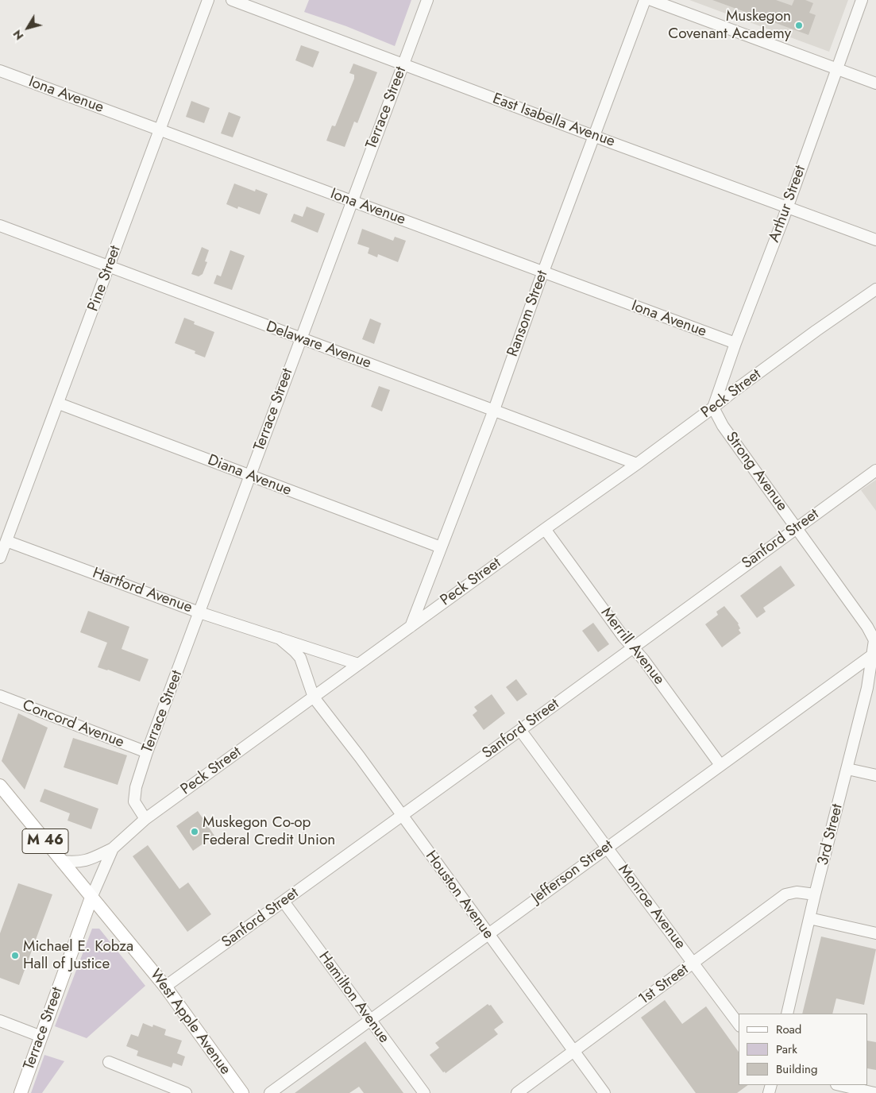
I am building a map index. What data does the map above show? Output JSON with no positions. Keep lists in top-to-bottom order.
{
  "streets": {
    "main road": ["Terrace Street", "M 46", "West Apple Avenue"],
    "street": [
      "Iona Avenue",
      "East Isabella Avenue",
      "Arthur Street",
      "Pine Street",
      "Ransom Street",
      "Delaware Avenue",
      "Peck Street",
      "Strong Avenue",
      "Diana Avenue",
      "Sanford Street",
      "Hartford Avenue",
      "Merrill Avenue",
      "Concord Avenue",
      "3rd Street",
      "Jefferson Street",
      "Houston Avenue",
      "Monroe Avenue",
      "1st Street",
      "Hamilton Avenue"
    ]
  },
  "crossings": [
    ["Iona Avenue", "Terrace Street"],
    ["Iona Avenue", "Arthur Street"],
    ["Iona Avenue", "Pine Street"],
    ["Iona Avenue", "Ransom Street"],
    ["Terrace Street", "East Isabella Avenue"],
    ["Terrace Street", "Delaware Avenue"],
    ["Terrace Street", "Peck Street"],
    ["Terrace Street", "Diana Avenue"],
    ["Terrace Street", "Hartford Avenue"],
    ["Terrace Street", "Concord Avenue"],
    ["Terrace Street", "M 46"],
    ["Terrace Street", "West Apple Avenue"],
    ["East Isabella Avenue", "Arthur Street"],
    ["East Isabella Avenue", "Ransom Street"],
    ["Arthur Street", "Peck Street"],
    ["Arthur Street", "Strong Avenue"],
    ["Pine Street", "Delaware Avenue"],
    ["Pine Street", "Diana Avenue"],
    ["Pine Street", "Hartford Avenue"],
    ["Ransom Street", "Delaware Avenue"],
    ["Ransom Street", "Peck Street"],
    ["Ransom Street", "Diana Avenue"],
    ["Delaware Avenue", "Peck Street"],
    ["Peck Street", "Strong Avenue"],
    ["Peck Street", "Hartford Avenue"],
    ["Peck Street", "Merrill Avenue"],
    ["Peck Street", "M 46"],
    ["Peck Street", "Houston Avenue"],
    ["Peck Street", "West Apple Avenue"],
    ["Strong Avenue", "Sanford Street"],
    ["Strong Avenue", "3rd Street"],
    ["Strong Avenue", "Jefferson Street"],
    ["Sanford Street", "Merrill Avenue"],
    ["Sanford Street", "Houston Avenue"],
    ["Sanford Street", "Monroe Avenue"],
    ["Sanford Street", "Hamilton Avenue"],
    ["Sanford Street", "West Apple Avenue"],
    ["Hartford Avenue", "Houston Avenue"],
    ["Merrill Avenue", "Jefferson Street"],
    ["3rd Street", "Jefferson Street"],
    ["3rd Street", "1st Street"],
    ["M 46", "West Apple Avenue"],
    ["Jefferson Street", "Houston Avenue"],
    ["Jefferson Street", "Monroe Avenue"],
    ["Jefferson Street", "Hamilton Avenue"],
    ["Houston Avenue", "1st Street"],
    ["Monroe Avenue", "1st Street"]
  ],
  "places": ["Muskegon Covenant Academy", "Muskegon Co-op Federal Credit Union", "Michael E. Kobza Hall of Justice"],
  "legend": ["Road", "Park", "Building"],
  "north": "bottom left"
}
